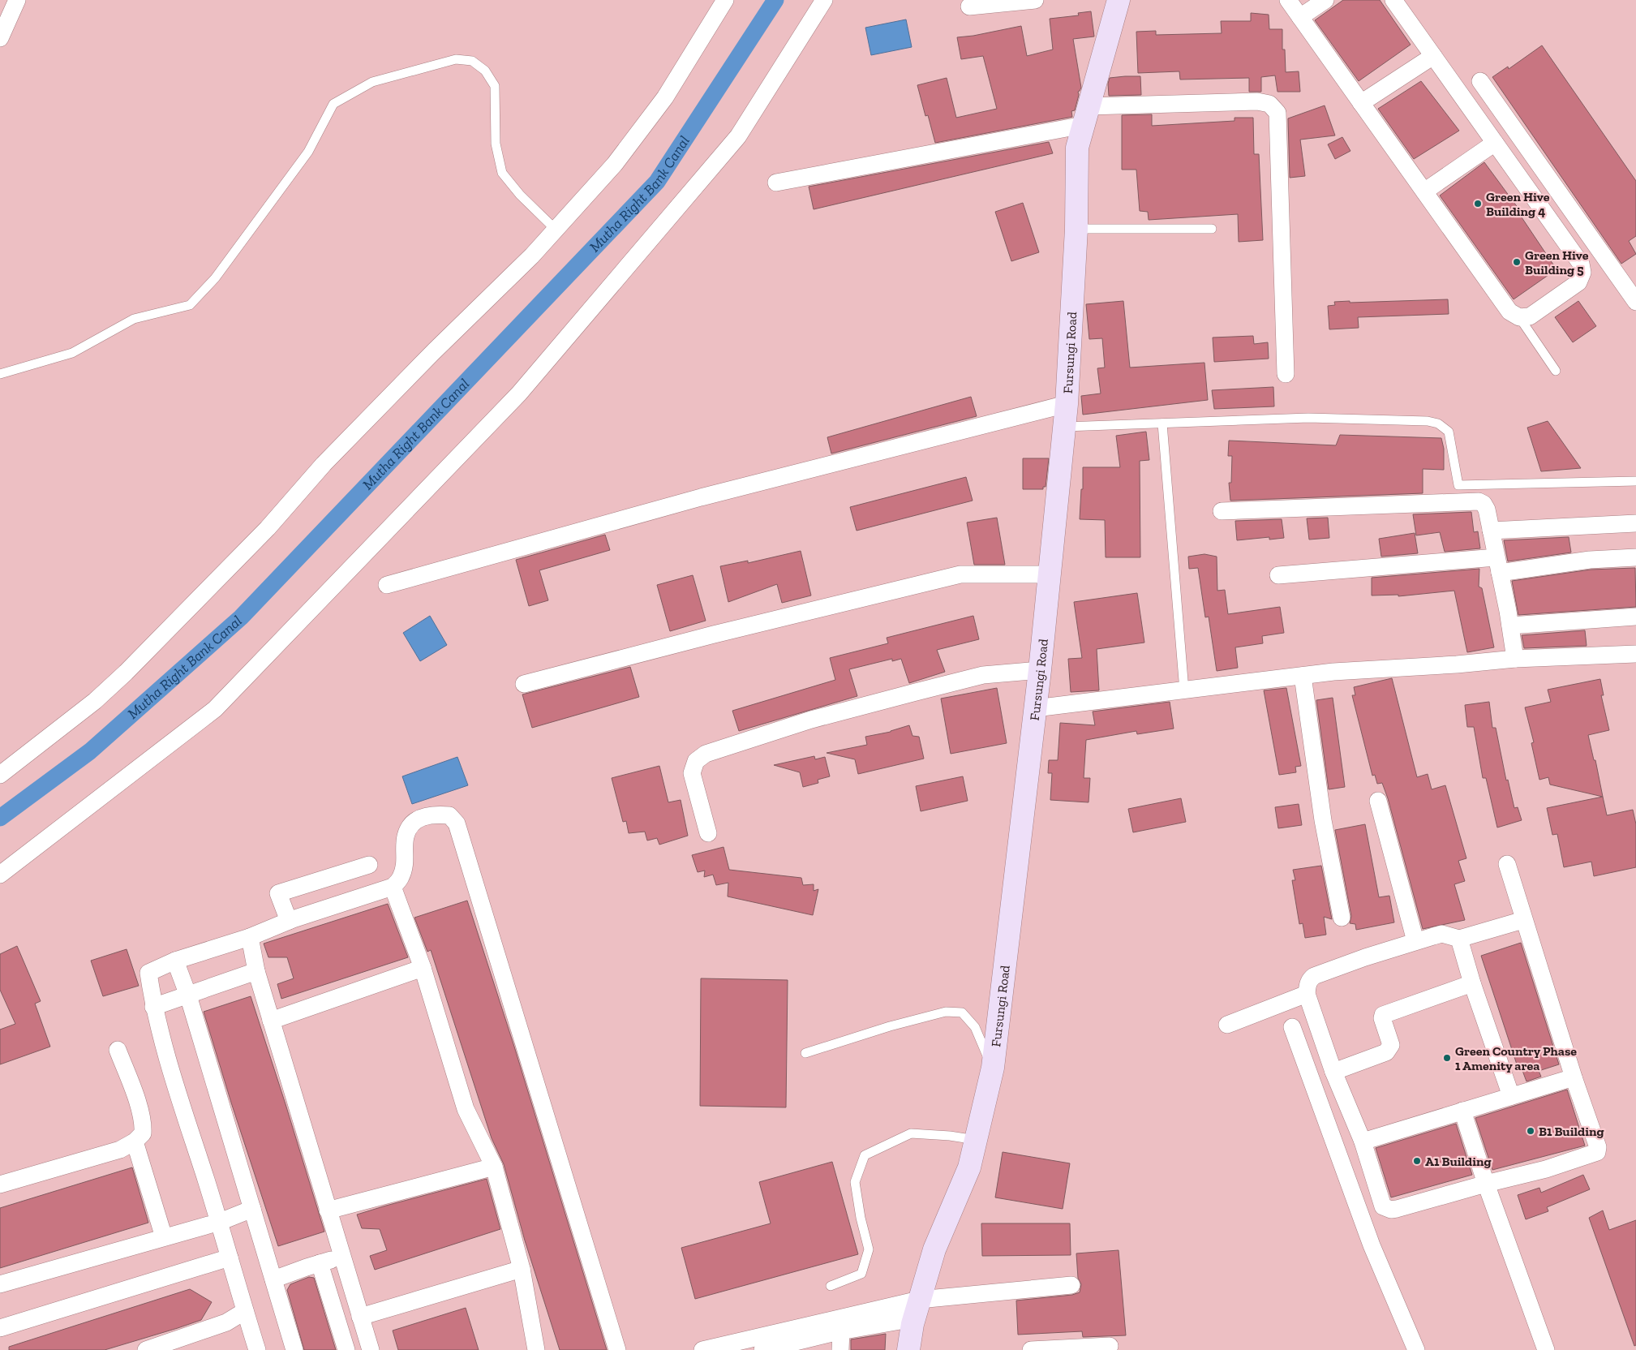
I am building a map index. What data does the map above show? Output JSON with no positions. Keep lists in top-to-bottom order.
{
  "streets": {
    "street": ["Fursungi Road"]
  },
  "water": ["Mutha Right Bank Canal"],
  "places": [
    "Green Hive Building 4",
    "Green Hive Building 5",
    "Green Country Phase 1 Amenity area",
    "B1 Building",
    "A1 Building"
  ]
}
